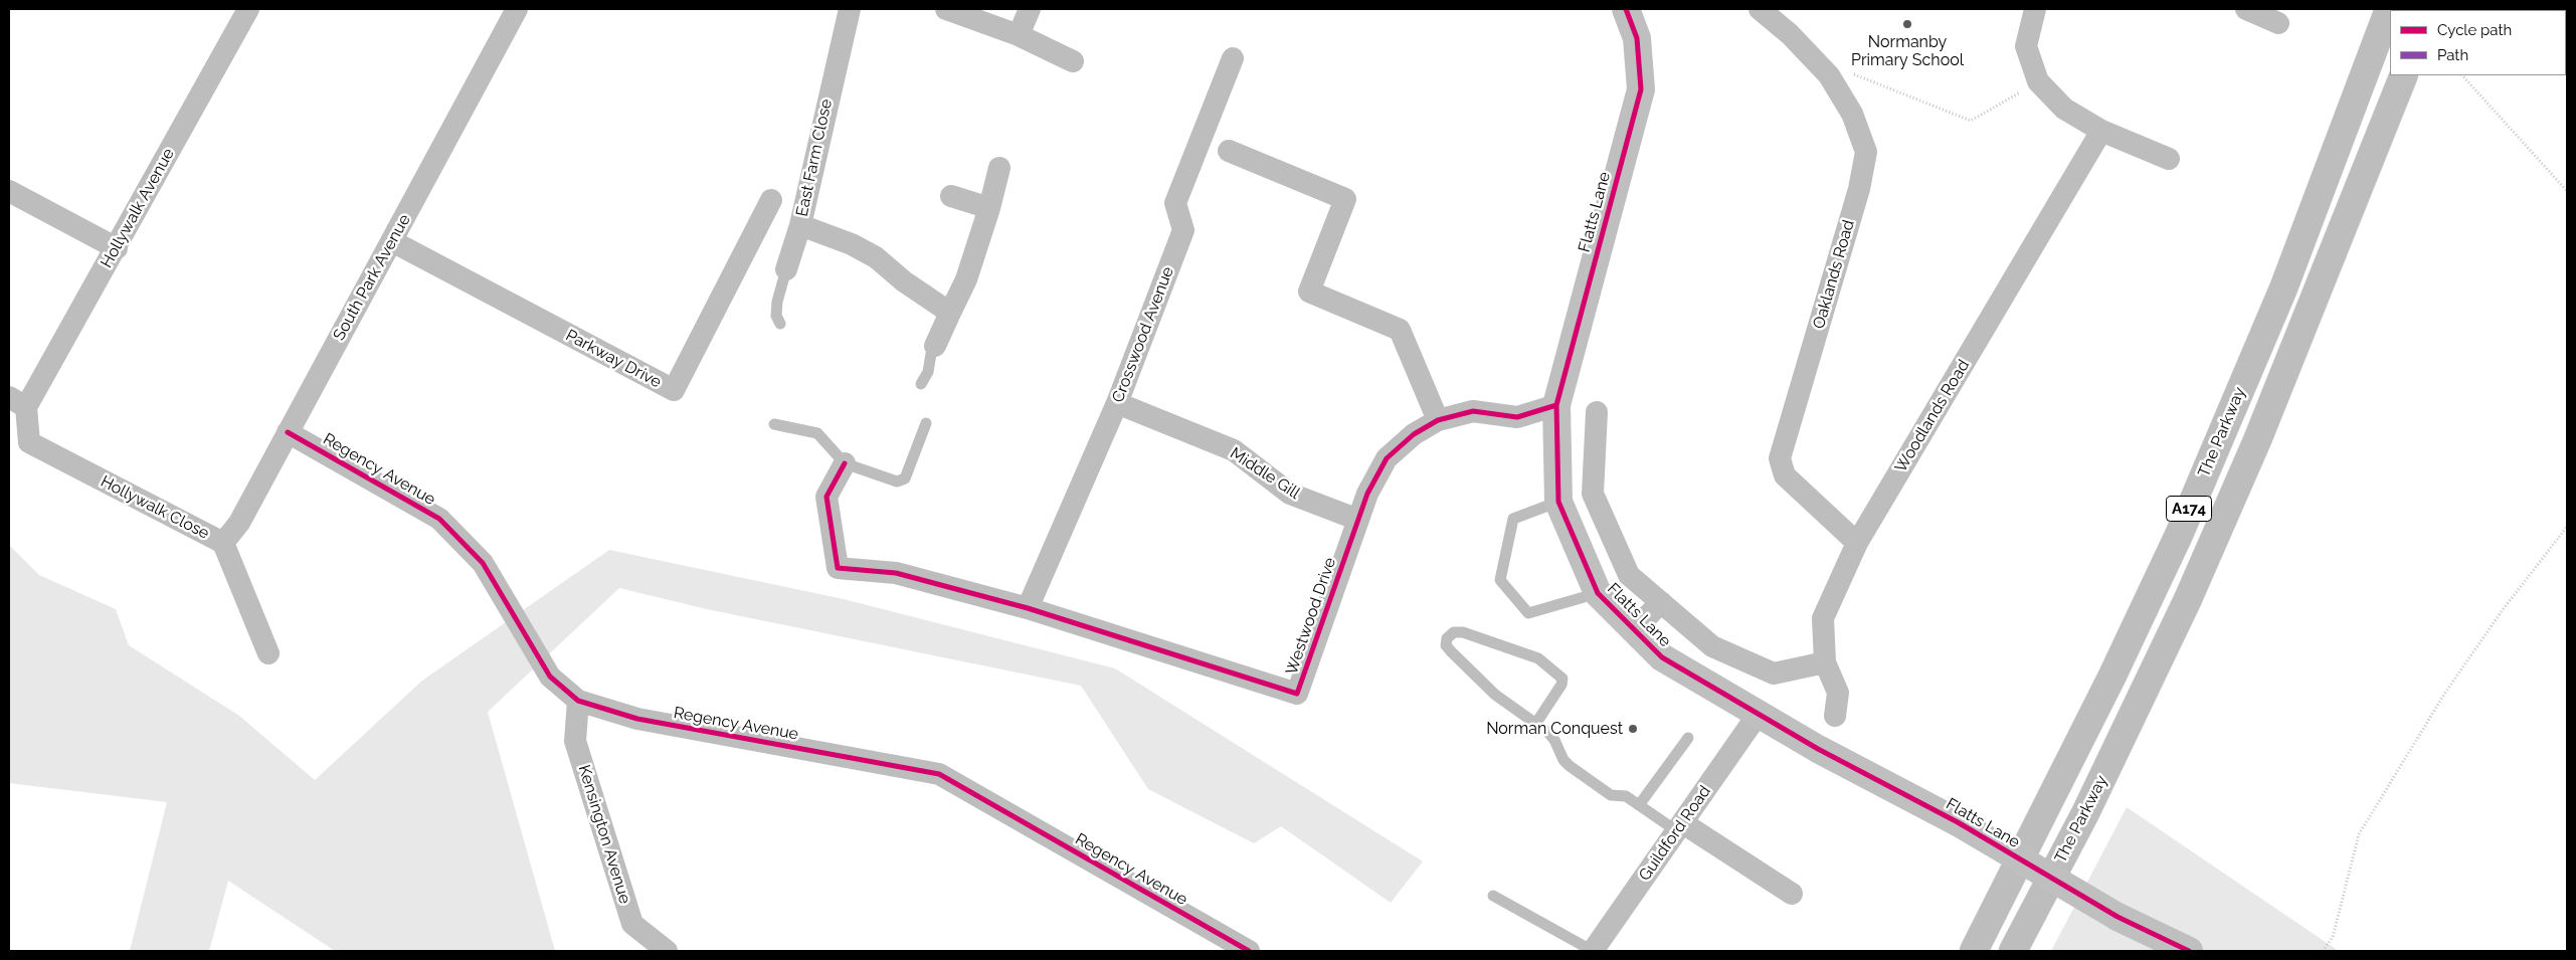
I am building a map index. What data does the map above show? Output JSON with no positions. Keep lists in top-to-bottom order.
{
  "streets": {
    "highway": ["The Parkway", "A174"],
    "street": [
      "East Farm Close",
      "Hollywalk Avenue",
      "Flatts Lane",
      "Oaklands Road",
      "South Park Avenue",
      "Crosswood Avenue",
      "Parkway Drive",
      "Woodlands Road",
      "Regency Avenue",
      "Middle Gill",
      "Hollywalk Close",
      "Westwood Drive",
      "Guildford Road",
      "Kensington Avenue"
    ]
  },
  "crossings": [
    ["Hollywalk Avenue", "Hollywalk Close"],
    ["Flatts Lane", "Westwood Drive"],
    ["Flatts Lane", "Guildford Road"],
    ["Oaklands Road", "Woodlands Road"],
    ["South Park Avenue", "Parkway Drive"],
    ["South Park Avenue", "Regency Avenue"],
    ["South Park Avenue", "Hollywalk Close"],
    ["Crosswood Avenue", "Middle Gill"],
    ["Crosswood Avenue", "Westwood Drive"],
    ["Regency Avenue", "Kensington Avenue"],
    ["Middle Gill", "Westwood Drive"]
  ],
  "places": ["Normanby Primary School", "Norman Conquest"],
  "legend": ["Cycle path", "Path"]
}
